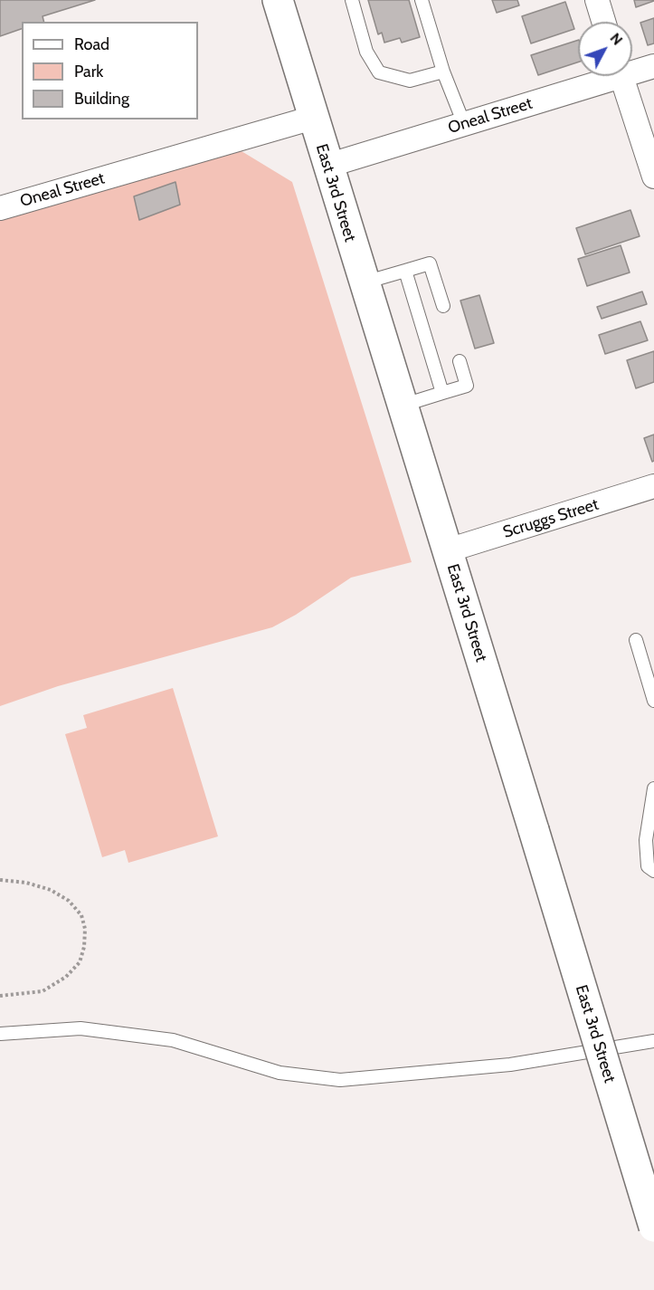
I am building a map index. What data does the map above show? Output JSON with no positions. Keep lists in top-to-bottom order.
{
  "streets": {
    "main road": ["East 3rd Street"],
    "street": ["Oneal Street", "Scruggs Street"]
  },
  "crossings": [
    ["Oneal Street", "East 3rd Street"],
    ["East 3rd Street", "Scruggs Street"]
  ],
  "legend": ["Road", "Park", "Building"],
  "north": "top right"
}
